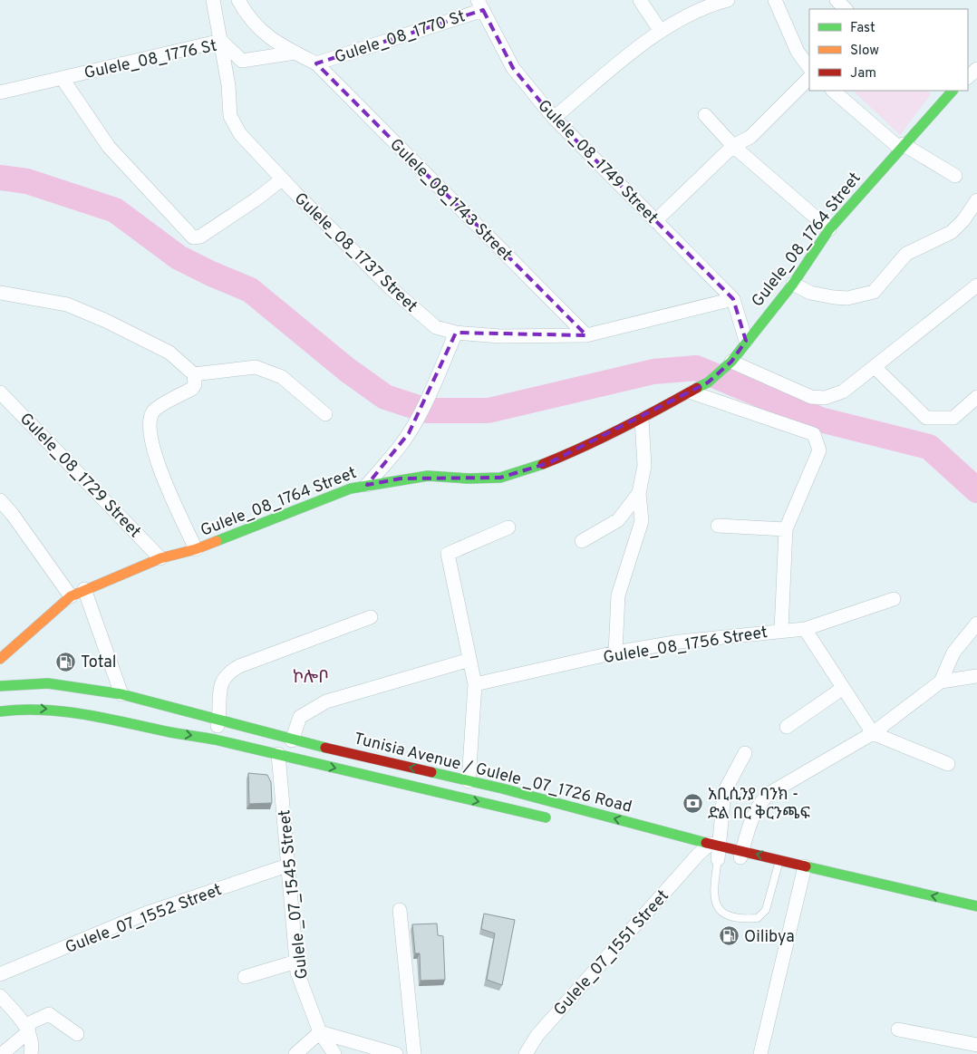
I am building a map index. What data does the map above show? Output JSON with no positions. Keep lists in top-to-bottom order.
{
  "streets": {
    "main road": ["Gulele_08_1764 Street", "Tunisia Avenue / Gulele _07_1726 Road"],
    "street": [
      "Gulele_08_1770 St",
      "Gulele_08_1776 St",
      "Gulele_08_1749 Street",
      "Gulele_08_1743 Street",
      "Gulele_08_1737 Street",
      "Gulele_08_1729 Street",
      "Gulele_08_1756 Street",
      "Gulele _07_1545 Street",
      "Gulele_07_1552 Street",
      "Gulele_07_1551 Street"
    ]
  },
  "crossings": [
    ["Gulele_08_1770 St", "Gulele_08_1749 Street"],
    ["Gulele_08_1770 St", "Gulele_08_1743 Street"],
    ["Gulele_08_1776 St", "Gulele_08_1743 Street"],
    ["Gulele_08_1776 St", "Gulele_08_1737 Street"],
    ["Gulele_08_1749 Street", "Gulele_08_1737 Street"],
    ["Gulele_08_1743 Street", "Gulele_08_1737 Street"],
    ["Gulele_08_1764 Street", "Gulele_08_1729 Street"],
    ["Tunisia Avenue / Gulele _07_1726 Road", "Gulele _07_1545 Street"],
    ["Tunisia Avenue / Gulele _07_1726 Road", "Gulele_07_1551 Street"],
    ["Gulele _07_1545 Street", "Gulele_07_1552 Street"]
  ],
  "districts": ["ኮሎቦ"],
  "places": {
    "fuel station": ["Total", "Oilibya"],
    "bank": ["አቢሲንያ ባንክ - ድል በር ቅርንጫፍ"]
  },
  "legend": ["Fast", "Slow", "Jam"]
}
